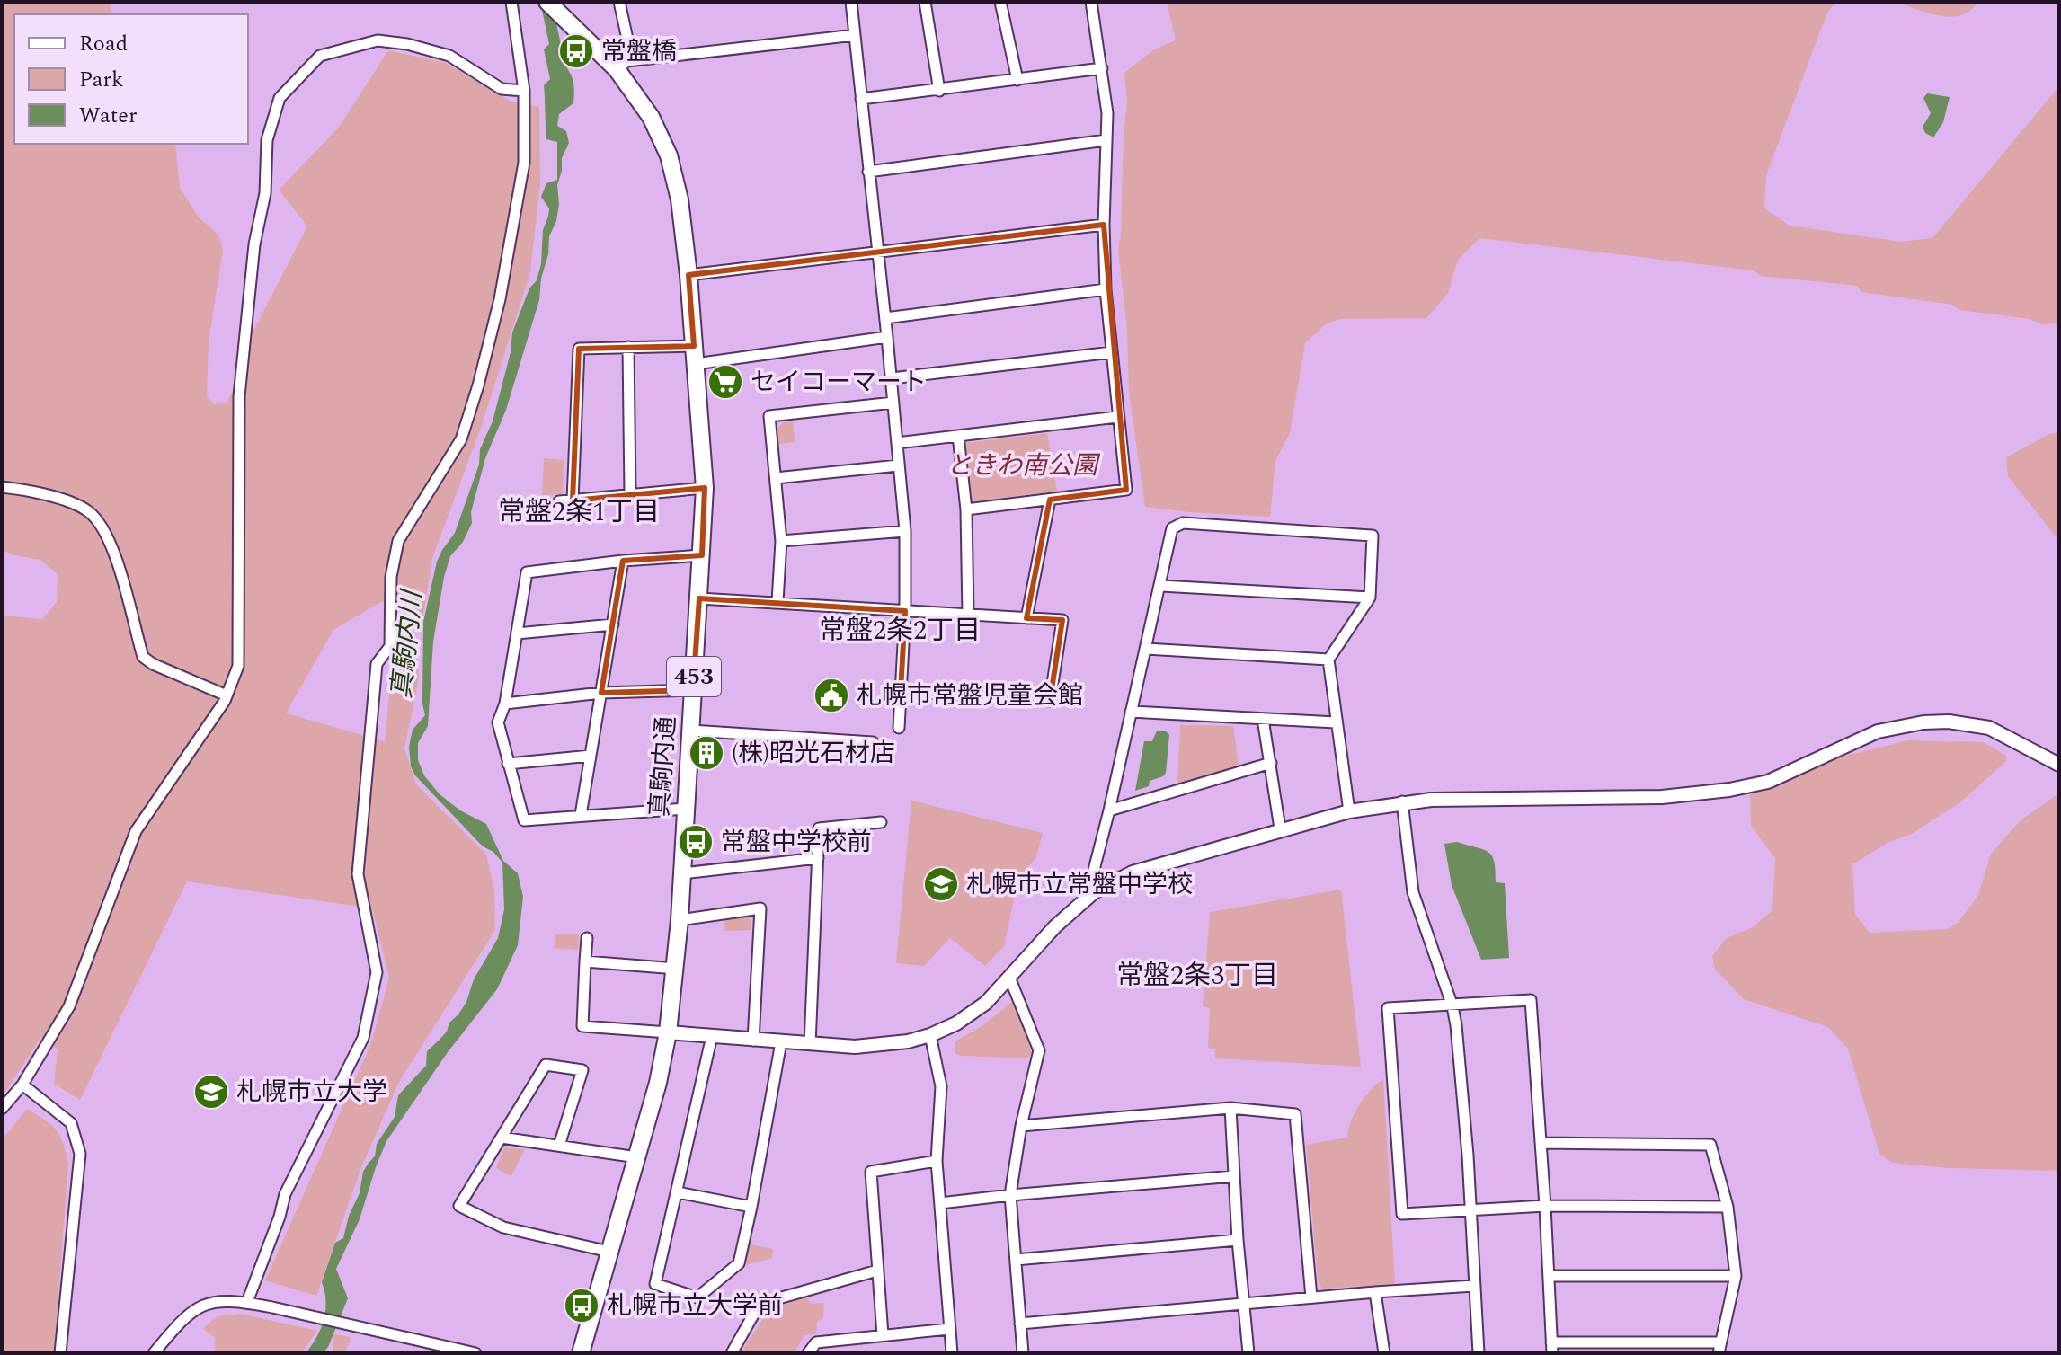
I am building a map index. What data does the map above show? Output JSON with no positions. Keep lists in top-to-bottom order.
{
  "streets": {
    "highway": ["453", "真駒内通"]
  },
  "districts": ["常盤2条1丁目", "常盤2条2丁目", "常盤2条3丁目"],
  "water": ["真駒内川"],
  "parks": ["ときわ南公園"],
  "places": {
    "bus stop": ["常盤橋", "常盤中学校前", "札幌市立大学前"],
    "supermarket": ["セイコーマート"],
    "public building": ["札幌市常盤児童会館"],
    "building": ["(株)昭光石材店"],
    "school or university": ["札幌市立常盤中学校", "札幌市立大学"]
  },
  "legend": ["Road", "Park", "Water"]
}
